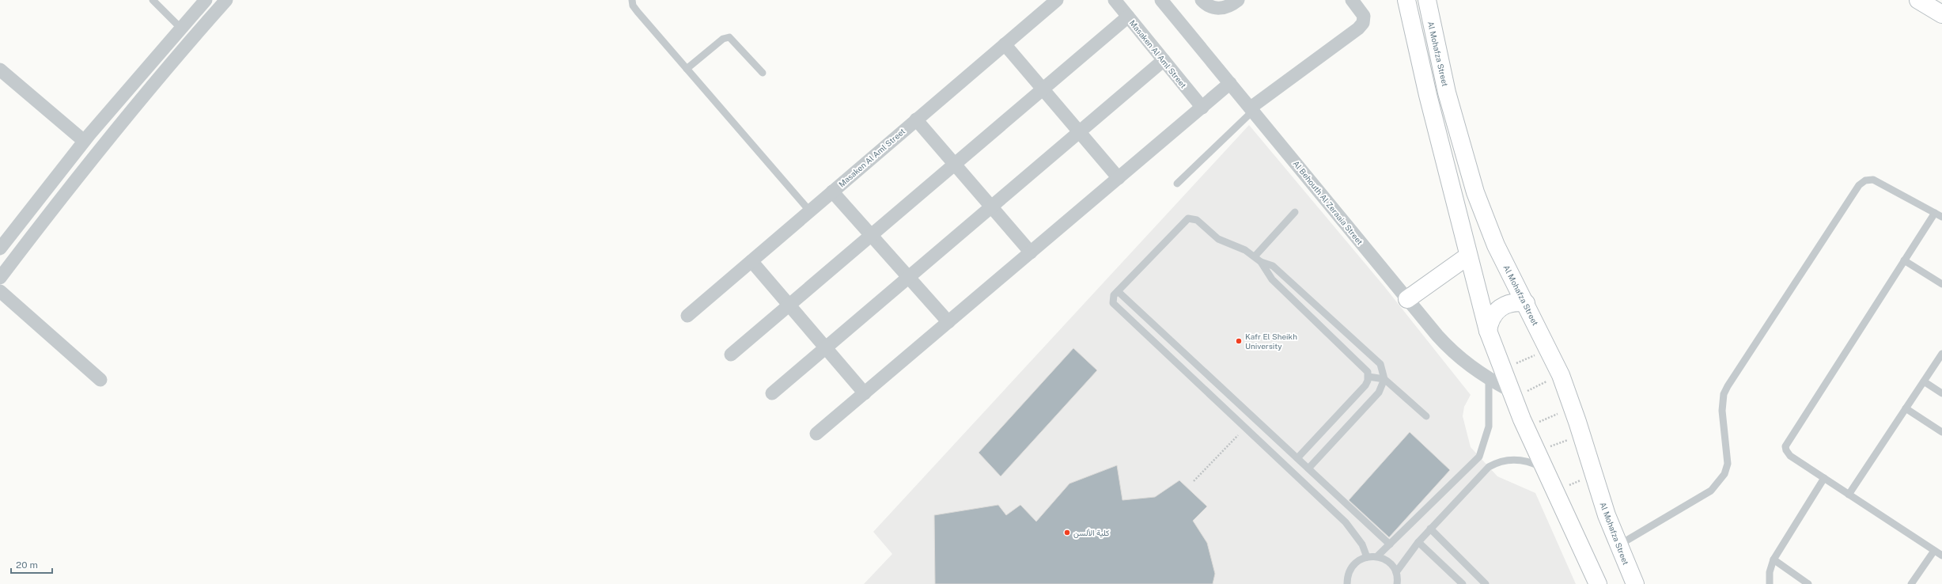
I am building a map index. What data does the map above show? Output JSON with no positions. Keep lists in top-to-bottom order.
{
  "streets": {
    "main road": ["Al Mohafza Street"],
    "street": ["Masaken Al Aml Street", "Al Behouth Al Zeraaia Street"]
  },
  "places": ["Kafr El Sheikh University", "كلية الألسن"],
  "scale_bar": "20 m"
}
